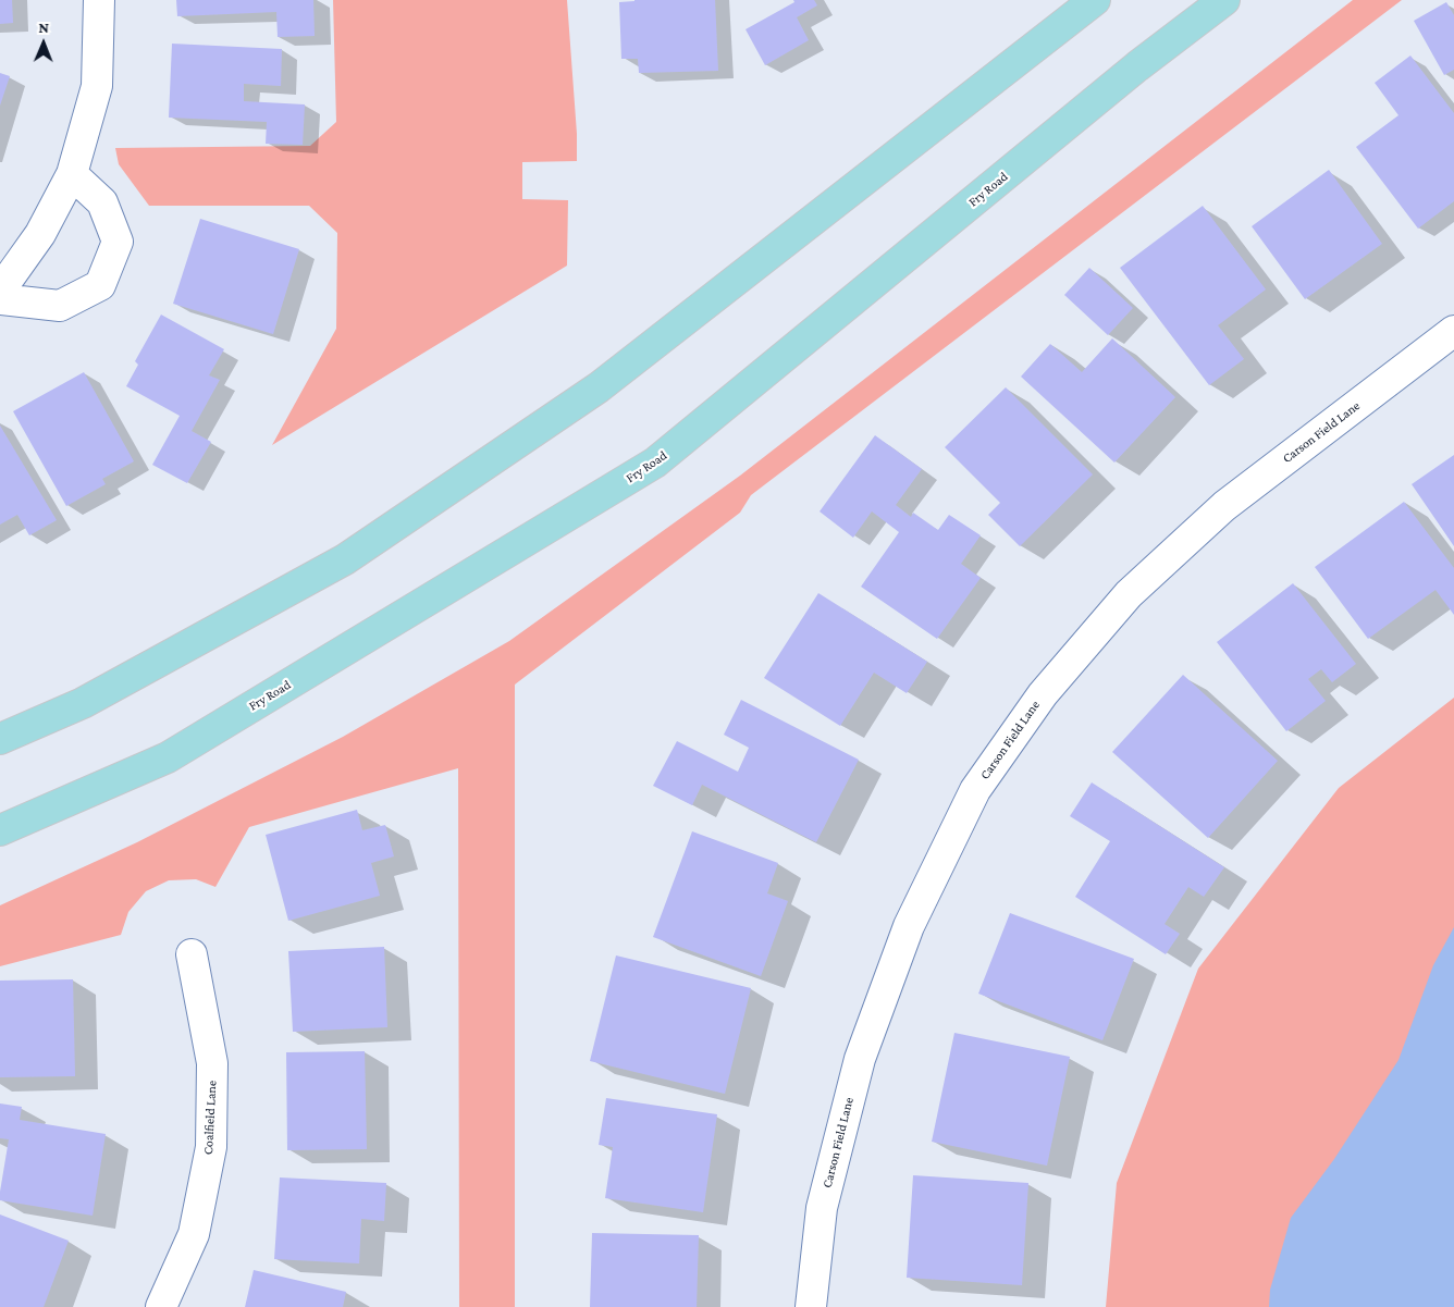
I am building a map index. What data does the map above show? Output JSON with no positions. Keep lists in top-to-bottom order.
{
  "streets": {
    "main road": ["Fry Road"],
    "street": ["Carson Field Lane", "Coalfield Lane"]
  },
  "north": "top"
}
